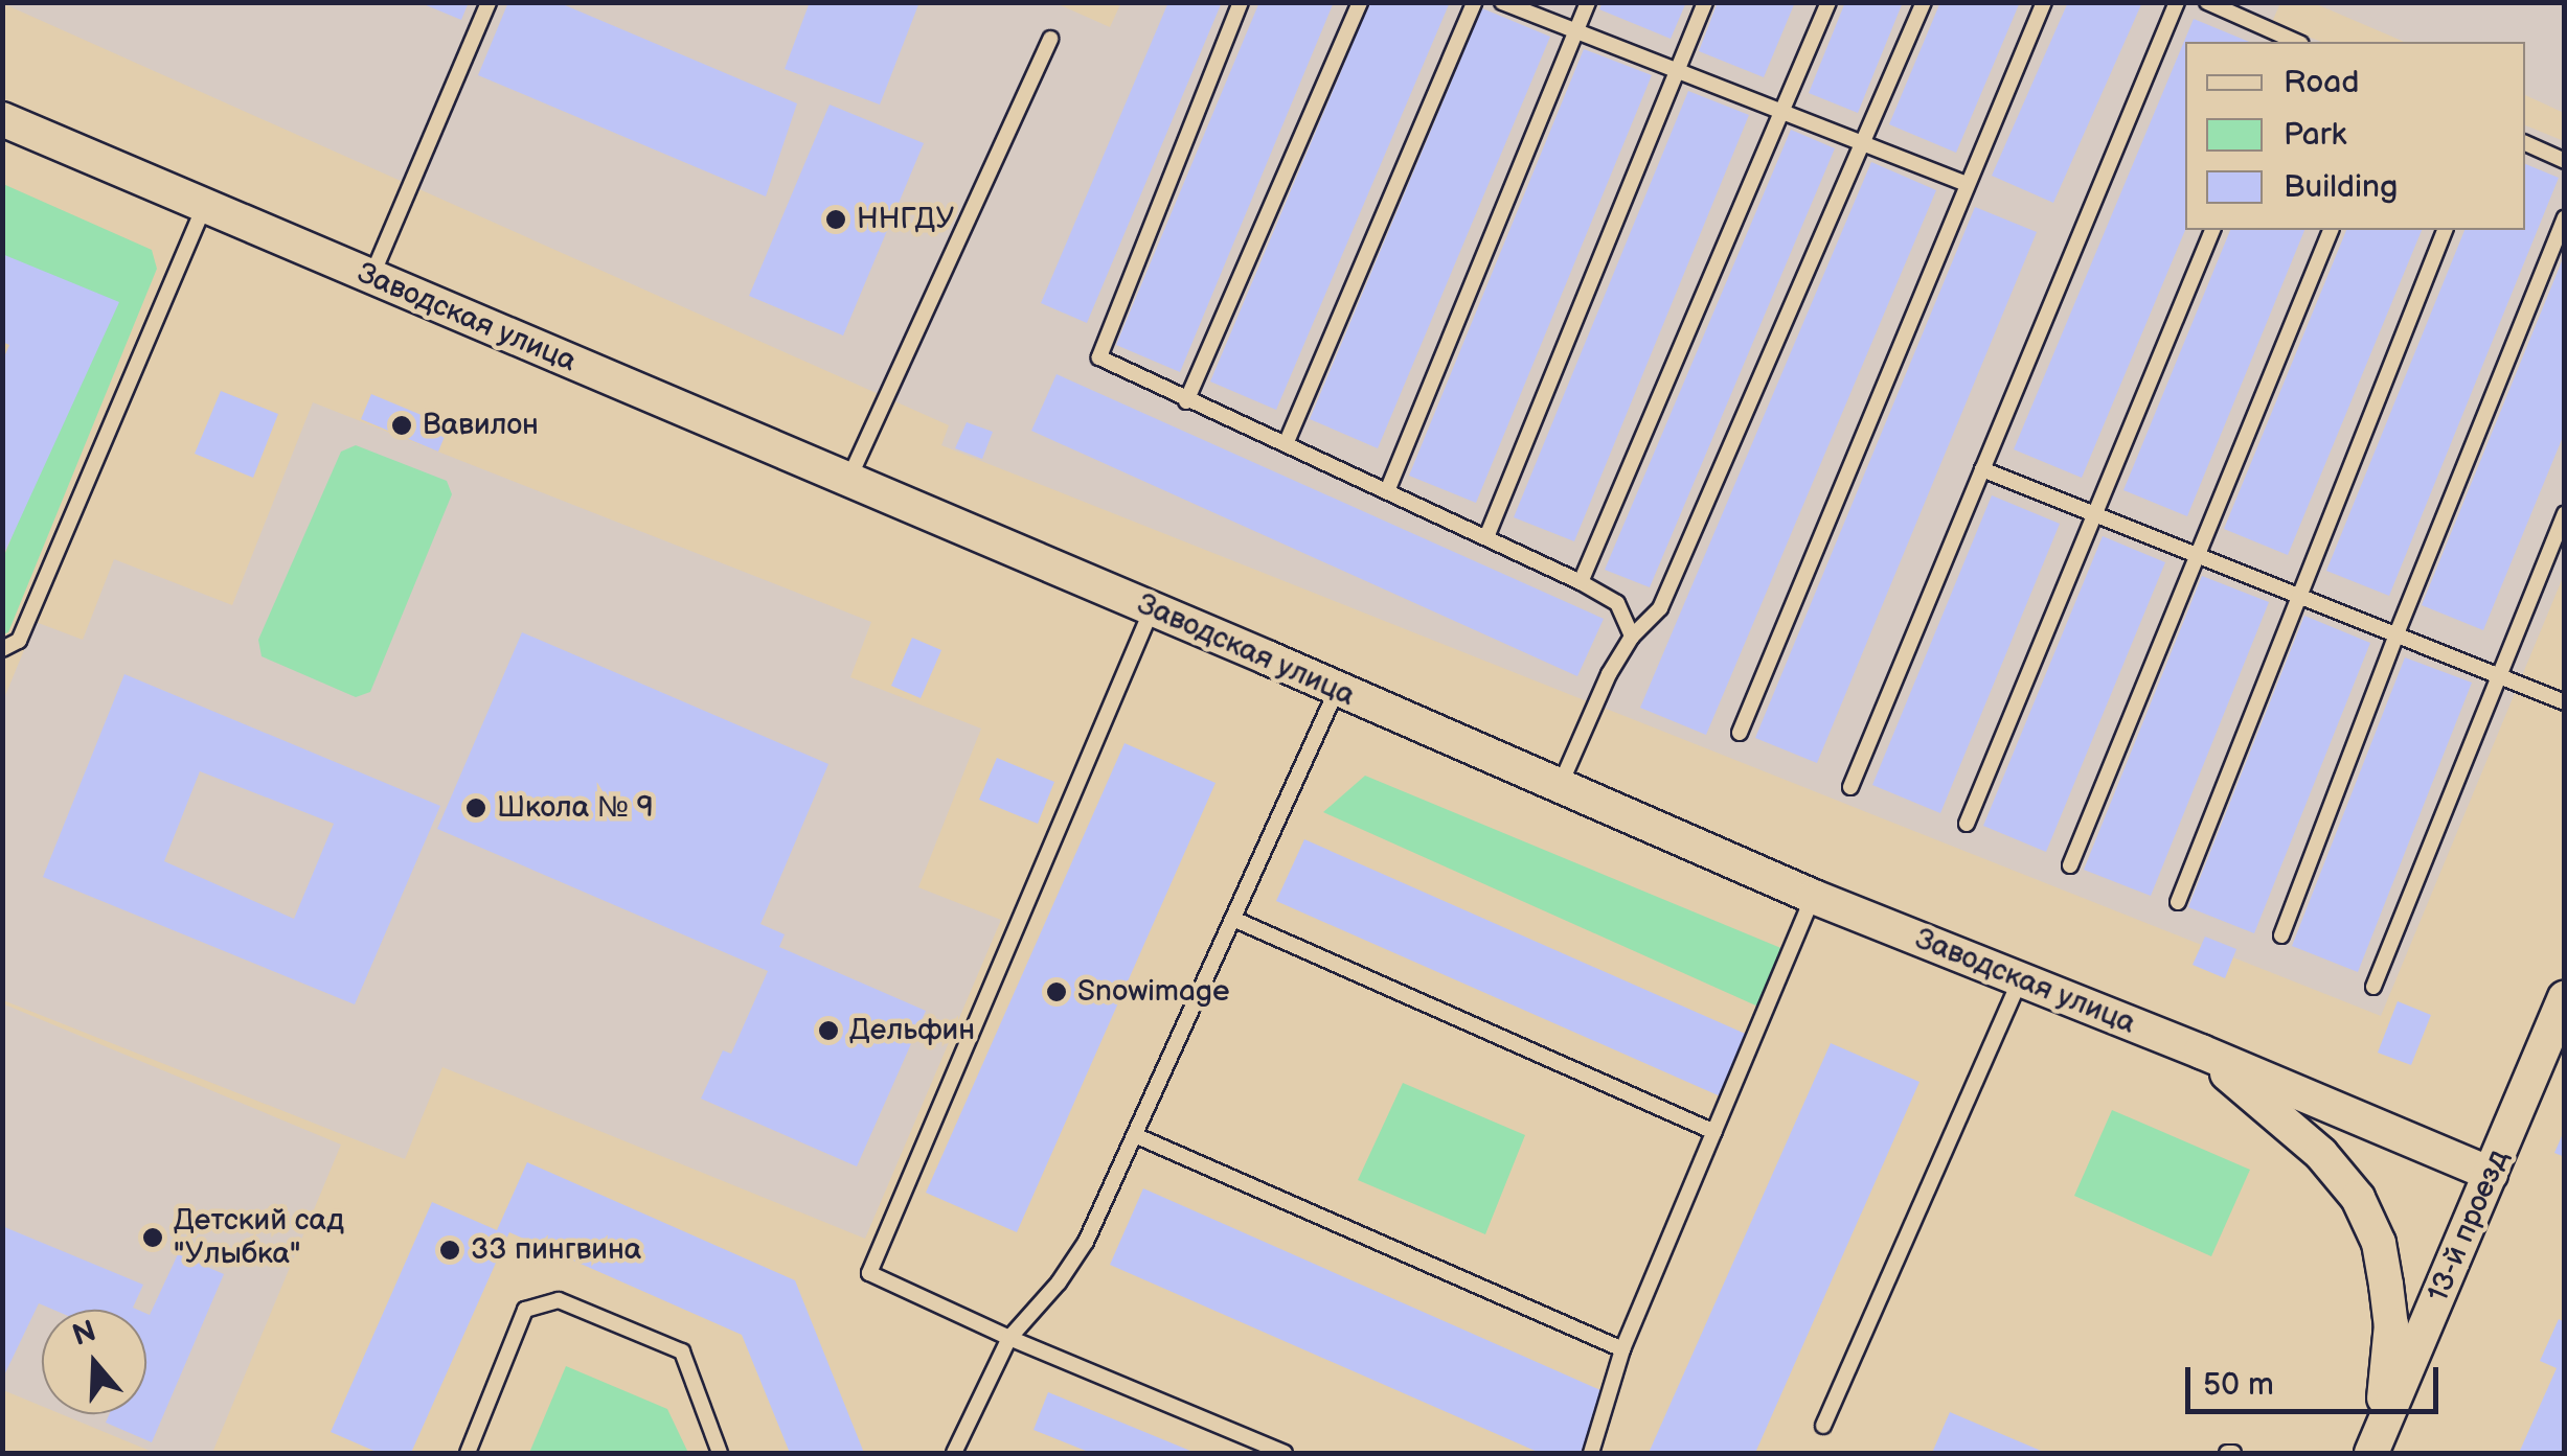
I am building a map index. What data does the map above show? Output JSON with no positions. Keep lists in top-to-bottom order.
{
  "streets": {
    "street": ["Заводская улица", "13-й проезд"]
  },
  "crossings": [
    ["Заводская улица", "13-й проезд"]
  ],
  "places": [
    "ННГДУ",
    "Вавилон",
    "Школа № 9",
    "Snowimage",
    "Дельфин",
    "Детский сад \"Улыбка\"",
    "33 пингвина"
  ],
  "legend": ["Road", "Park", "Building"],
  "scale_bar": "50 m",
  "north": "top"
}
